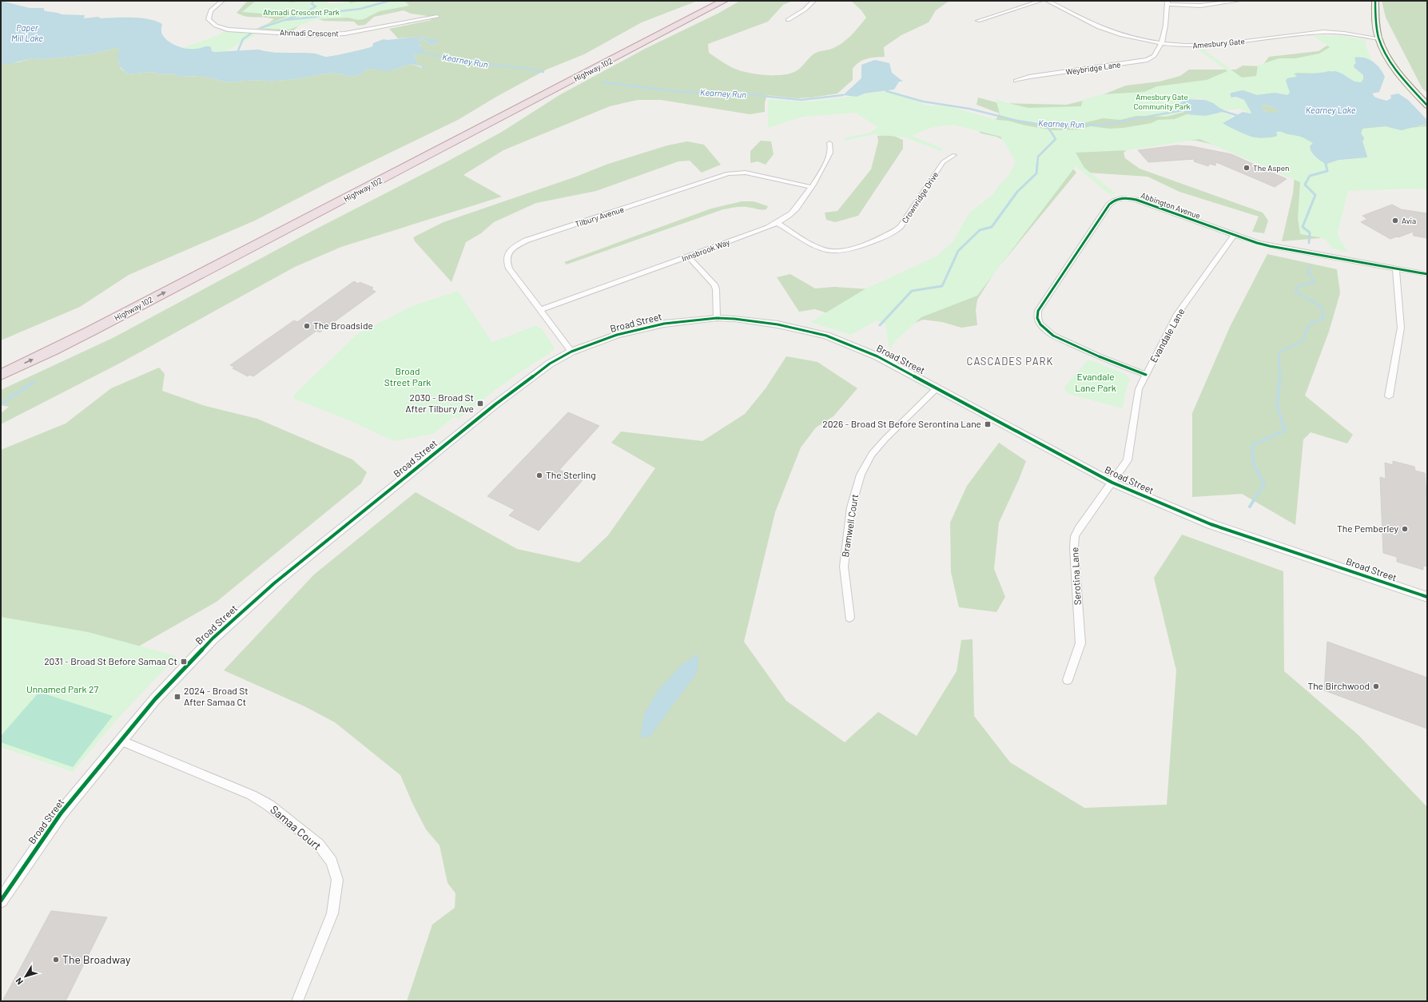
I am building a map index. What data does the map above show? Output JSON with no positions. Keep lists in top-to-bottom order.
{
  "streets": {
    "highway": ["Highway 102"],
    "street": [
      "Ahmadi Crescent",
      "Amesbury Gate",
      "Weybridge Lane",
      "Crownridge Drive",
      "Abbington Avenue",
      "Tilbury Avenue",
      "Innsbrook Way",
      "Broad Street",
      "Evandale Lane",
      "Bramwell Court",
      "Serotina Lane",
      "Samaa Court"
    ]
  },
  "crossings": [
    ["Amesbury Gate", "Weybridge Lane"],
    ["Crownridge Drive", "Innsbrook Way"],
    ["Abbington Avenue", "Evandale Lane"],
    ["Tilbury Avenue", "Innsbrook Way"],
    ["Tilbury Avenue", "Broad Street"],
    ["Broad Street", "Evandale Lane"],
    ["Broad Street", "Bramwell Court"],
    ["Broad Street", "Serotina Lane"],
    ["Broad Street", "Samaa Court"],
    ["Evandale Lane", "Serotina Lane"]
  ],
  "districts": ["CASCADES PARK"],
  "water": ["Paper Mill Lake", "Kearney Run", "Kearney Lake"],
  "parks": [
    "Ahmadi Crescent Park",
    "Amesbury Gate Community Park",
    "Broad Street Park",
    "Evandale Lane Park",
    "Unnamed Park 27"
  ],
  "places": {
    "other": [
      "The Aspen",
      "Avia",
      "The Broadside",
      "The Sterling",
      "The Pemberley",
      "The Birchwood",
      "The Broadway"
    ],
    "transit": [
      "2030 - Broad St After Tilbury Ave",
      "2026 - Broad St Before Serontina Lane",
      "2031 - Broad St Before Samaa Ct",
      "2024 - Broad St After Samaa Ct"
    ]
  },
  "north": "bottom left"
}
